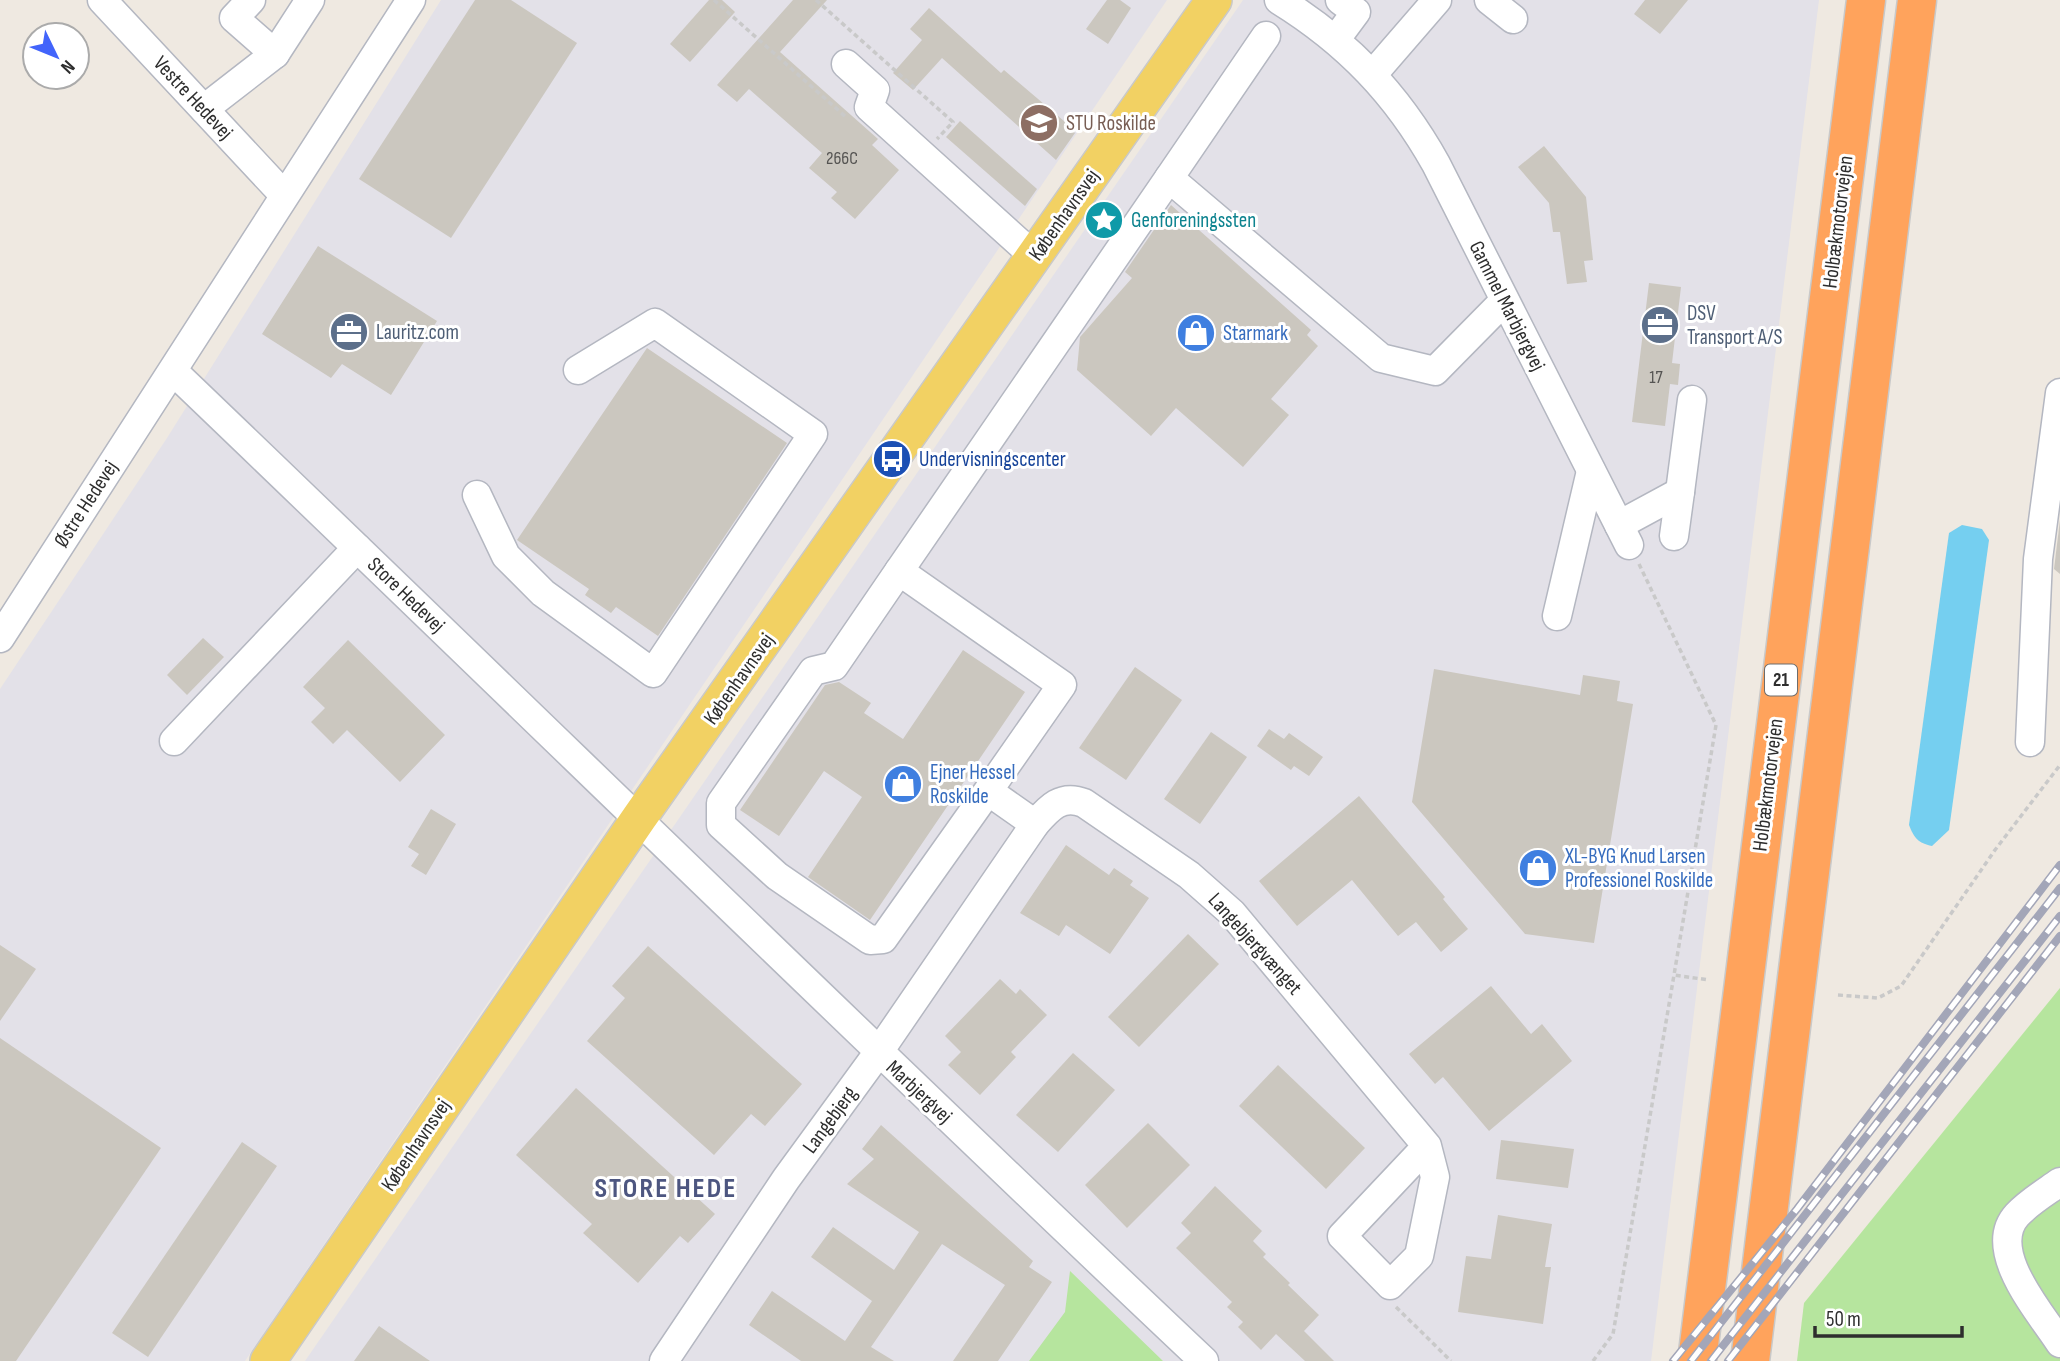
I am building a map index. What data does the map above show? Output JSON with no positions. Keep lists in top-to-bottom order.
{
  "streets": {
    "highway": ["Holbækmotorvejen", "21"],
    "main road": ["Københavnsvej"],
    "street": [
      "Vestre Hedevej",
      "Gammel Marbjergvej",
      "Østre Hedevej",
      "Store Hedevej",
      "Langebjergvænget",
      "Marbjergvej",
      "Langebjerg"
    ]
  },
  "crossings": [
    ["Københavnsvej", "Store Hedevej"],
    ["Københavnsvej", "Marbjergvej"],
    ["Østre Hedevej", "Store Hedevej"],
    ["Store Hedevej", "Marbjergvej"],
    ["Langebjergvænget", "Langebjerg"],
    ["Marbjergvej", "Langebjerg"]
  ],
  "districts": ["STORE HEDE"],
  "places": {
    "school or university": ["STU Roskilde"],
    "place": ["Genforeningssten"],
    "office": ["DSV Transport A/S", "Lauritz.com"],
    "shop": ["Starmark", "Ejner Hessel Roskilde", "XL-BYG Knud Larsen Professionel Roskilde"],
    "bus stop": ["Undervisningscenter"]
  },
  "house_numbers": ["266C", "17"],
  "scale_bar": "50 m",
  "north": "bottom right"
}
